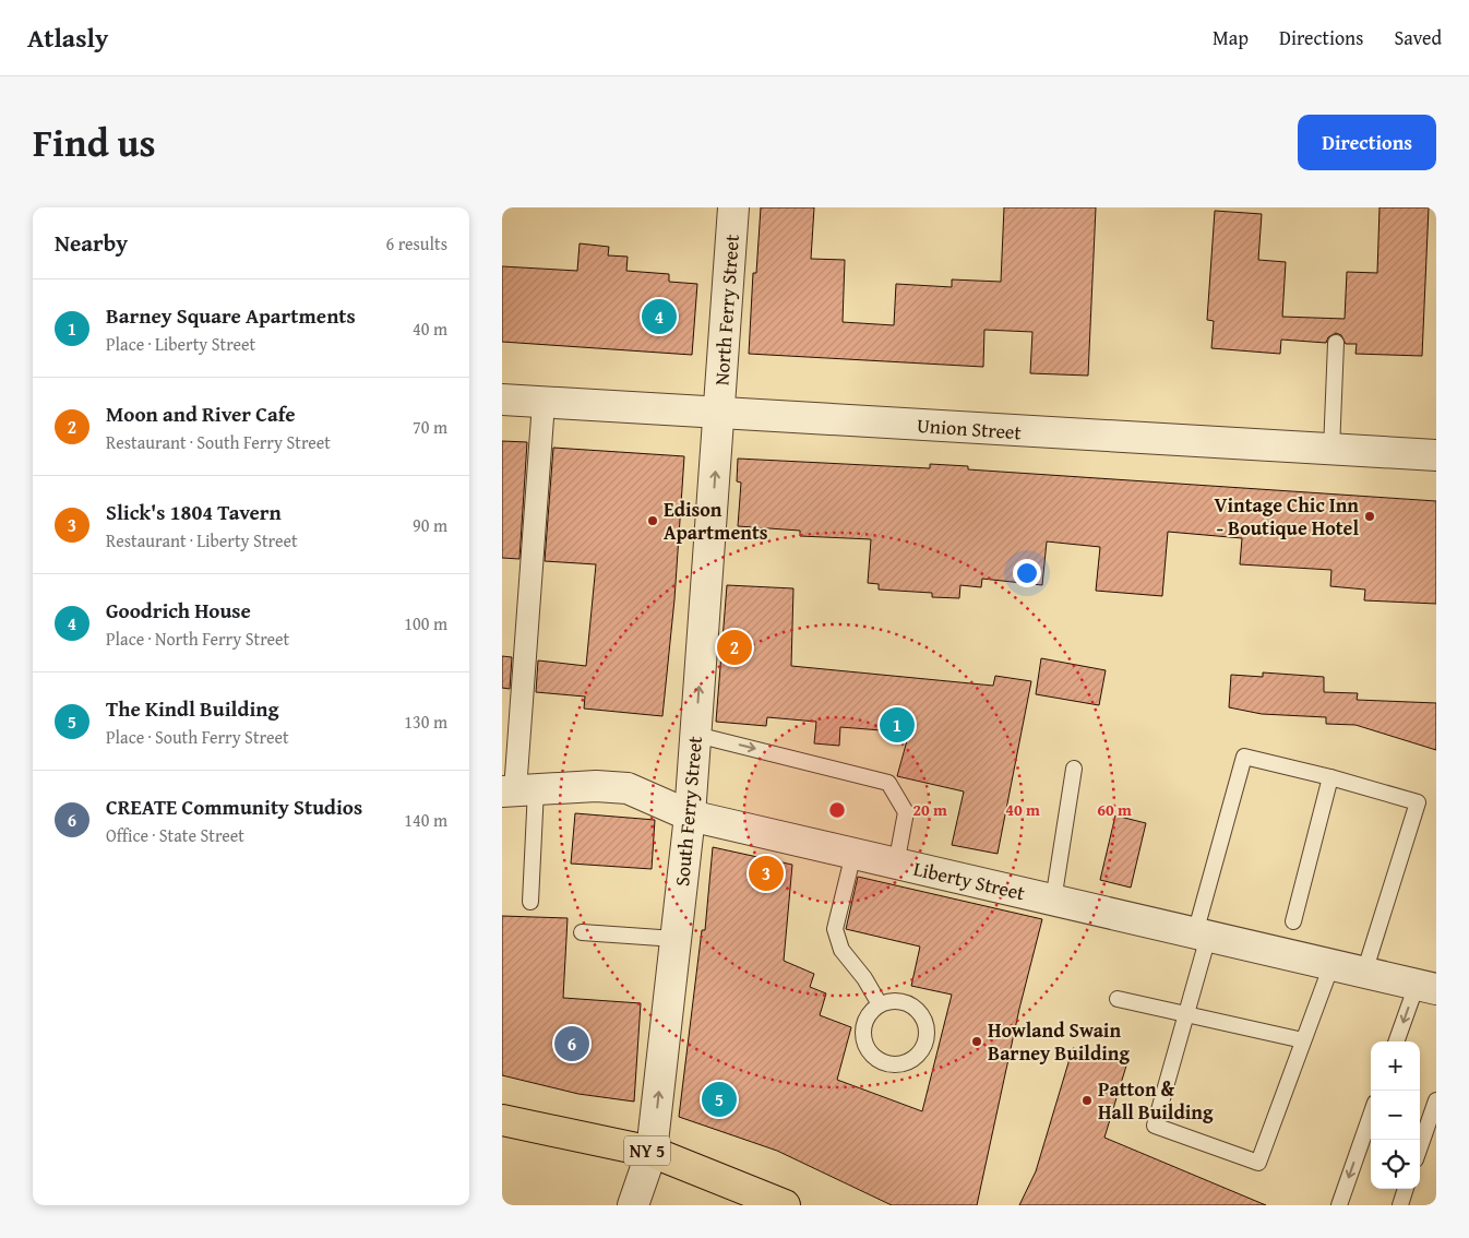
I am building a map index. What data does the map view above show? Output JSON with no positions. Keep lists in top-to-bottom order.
{
  "streets": {
    "main road": ["NY 5"],
    "street": [
      "North Ferry Street",
      "Union Street",
      "South Ferry Street",
      "Liberty Street"
    ]
  },
  "crossings": [
    ["North Ferry Street", "Union Street"],
    ["North Ferry Street", "South Ferry Street"],
    ["Union Street", "South Ferry Street"],
    ["South Ferry Street", "Liberty Street"],
    ["South Ferry Street", "NY 5"]
  ],
  "places": [
    "Vintage Chic Inn - Boutique Hotel",
    "Edison Apartments",
    "Howland Swain Barney Building",
    "Patton & Hall Building"
  ],
  "page": {
    "header": "Atlasly",
    "nav": ["Map", "Directions", "Saved"],
    "title": "Find us",
    "buttons": "Directions",
    "heading": ["Nearby", "6 results"],
    "list": [
      {
        "mark": "1",
        "name": "Barney Square Apartments",
        "note": "Place · Liberty Street",
        "value": "40 m"
      },
      {
        "mark": "2",
        "name": "Moon and River Cafe",
        "note": "Restaurant · South Ferry Street",
        "value": "70 m"
      },
      {
        "mark": "3",
        "name": "Slick's 1804 Tavern",
        "note": "Restaurant · Liberty Street",
        "value": "90 m"
      },
      {
        "mark": "4",
        "name": "Goodrich House",
        "note": "Place · North Ferry Street",
        "value": "100 m"
      },
      {
        "mark": "5",
        "name": "The Kindl Building",
        "note": "Place · South Ferry Street",
        "value": "130 m"
      },
      {
        "mark": "6",
        "name": "CREATE Community Studios",
        "note": "Office · State Street",
        "value": "140 m"
      }
    ],
    "pins": [
      "4",
      "2",
      "1",
      "3",
      "6",
      "5"
    ],
    "map_buttons": ["+", "−"]
  },
  "rings": ["20 m", "40 m", "60 m"]
}
